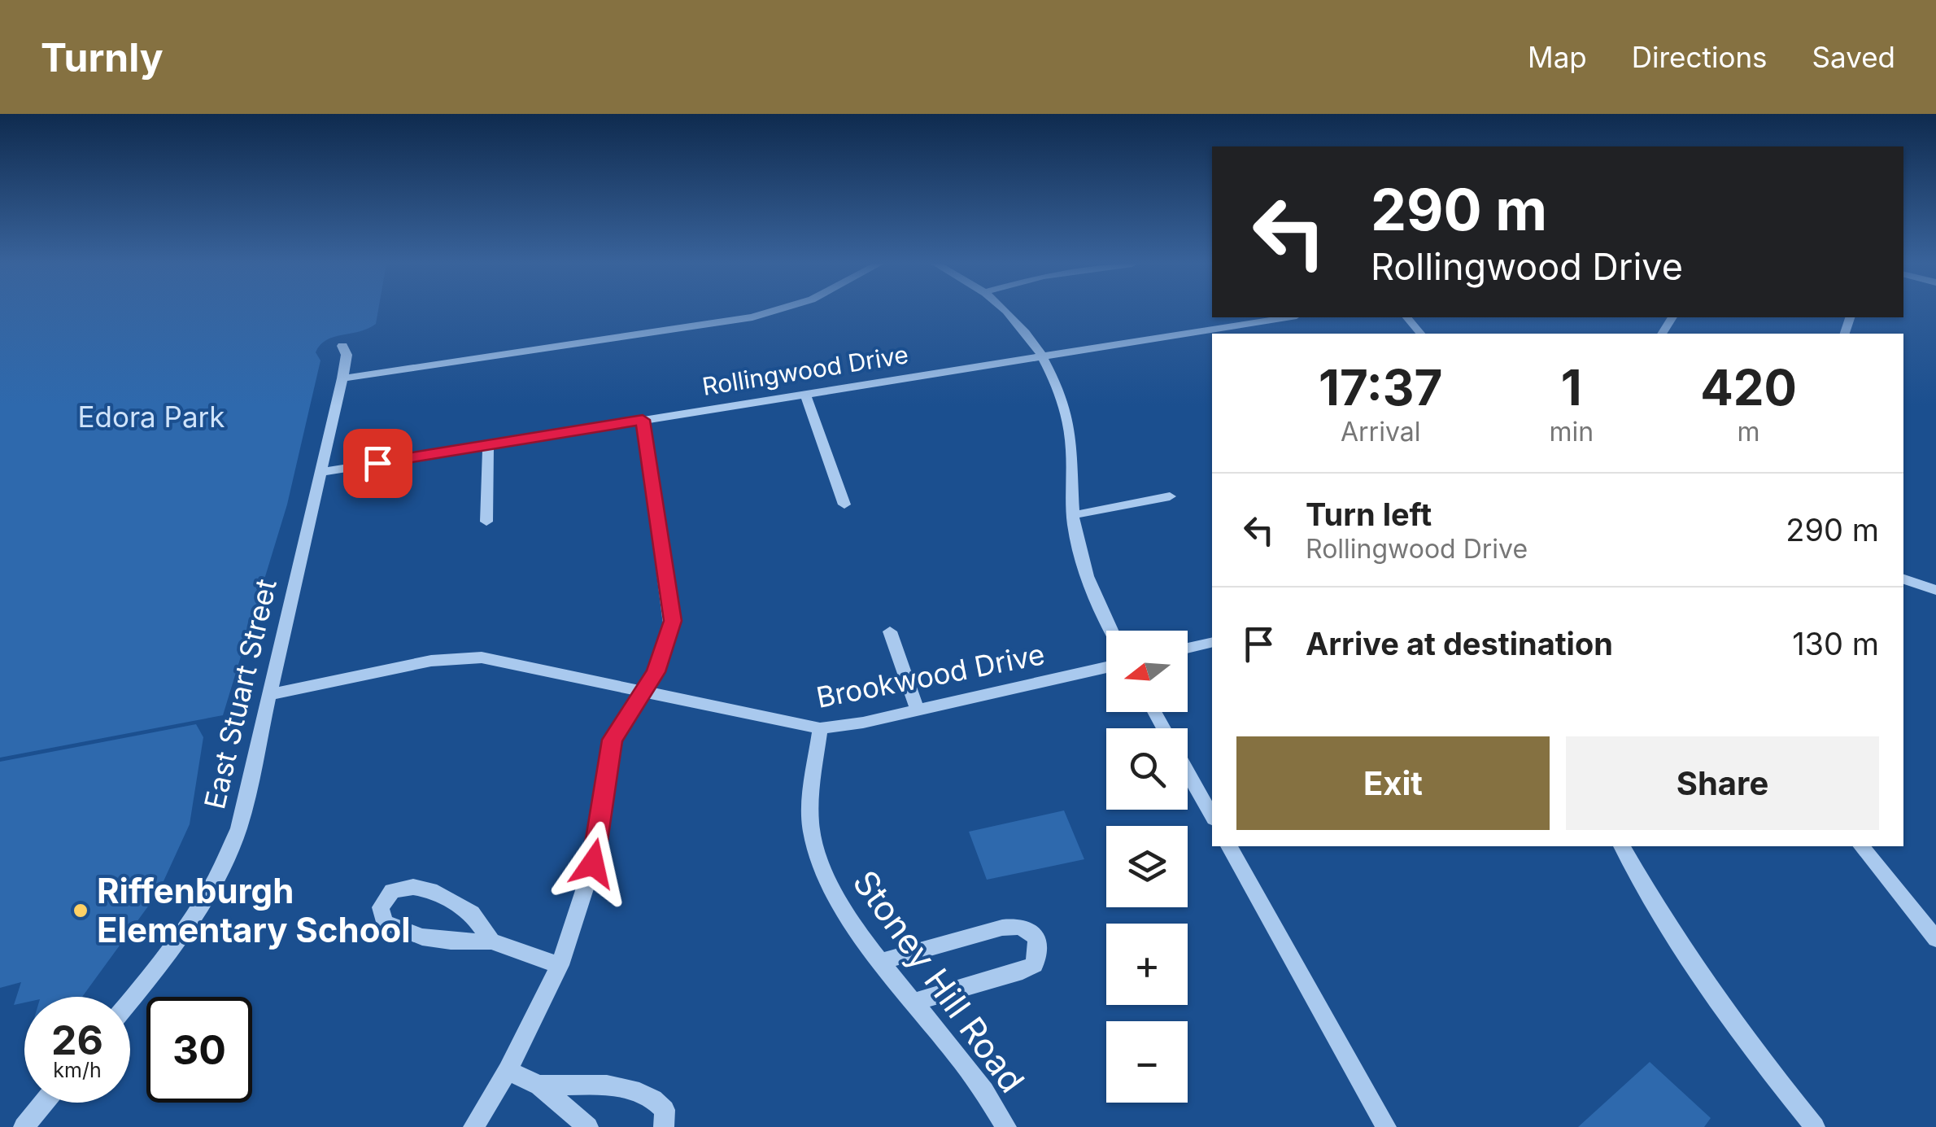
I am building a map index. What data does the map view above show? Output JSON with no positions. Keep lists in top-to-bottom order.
{
  "streets": {
    "street": [
      "Rollingwood Drive",
      "Brookwood Drive",
      "East Stuart Street",
      "Stoney Hill Road"
    ]
  },
  "crossings": [
    ["Rollingwood Drive", "East Stuart Street"],
    ["Brookwood Drive", "East Stuart Street"],
    ["Brookwood Drive", "Stoney Hill Road"]
  ],
  "parks": ["Edora Park"],
  "places": ["Riffenburgh Elementary School"],
  "north": "left",
  "page": {
    "header": "Turnly",
    "nav": ["Map", "Directions", "Saved"],
    "turn": ["290 m", "Rollingwood Drive"],
    "eta": [
      "17:37",
      "Arrival",
      "1",
      "min",
      "420",
      "m"
    ],
    "list": [
      {
        "name": "Turn left",
        "note": "Rollingwood Drive",
        "value": "290 m"
      },
      {
        "name": "Arrive at destination",
        "value": "130 m"
      }
    ],
    "map_buttons": ["+", "−"],
    "buttons": ["Exit", "Share"],
    "speed": "26 km/h",
    "limit": "30"
  }
}
